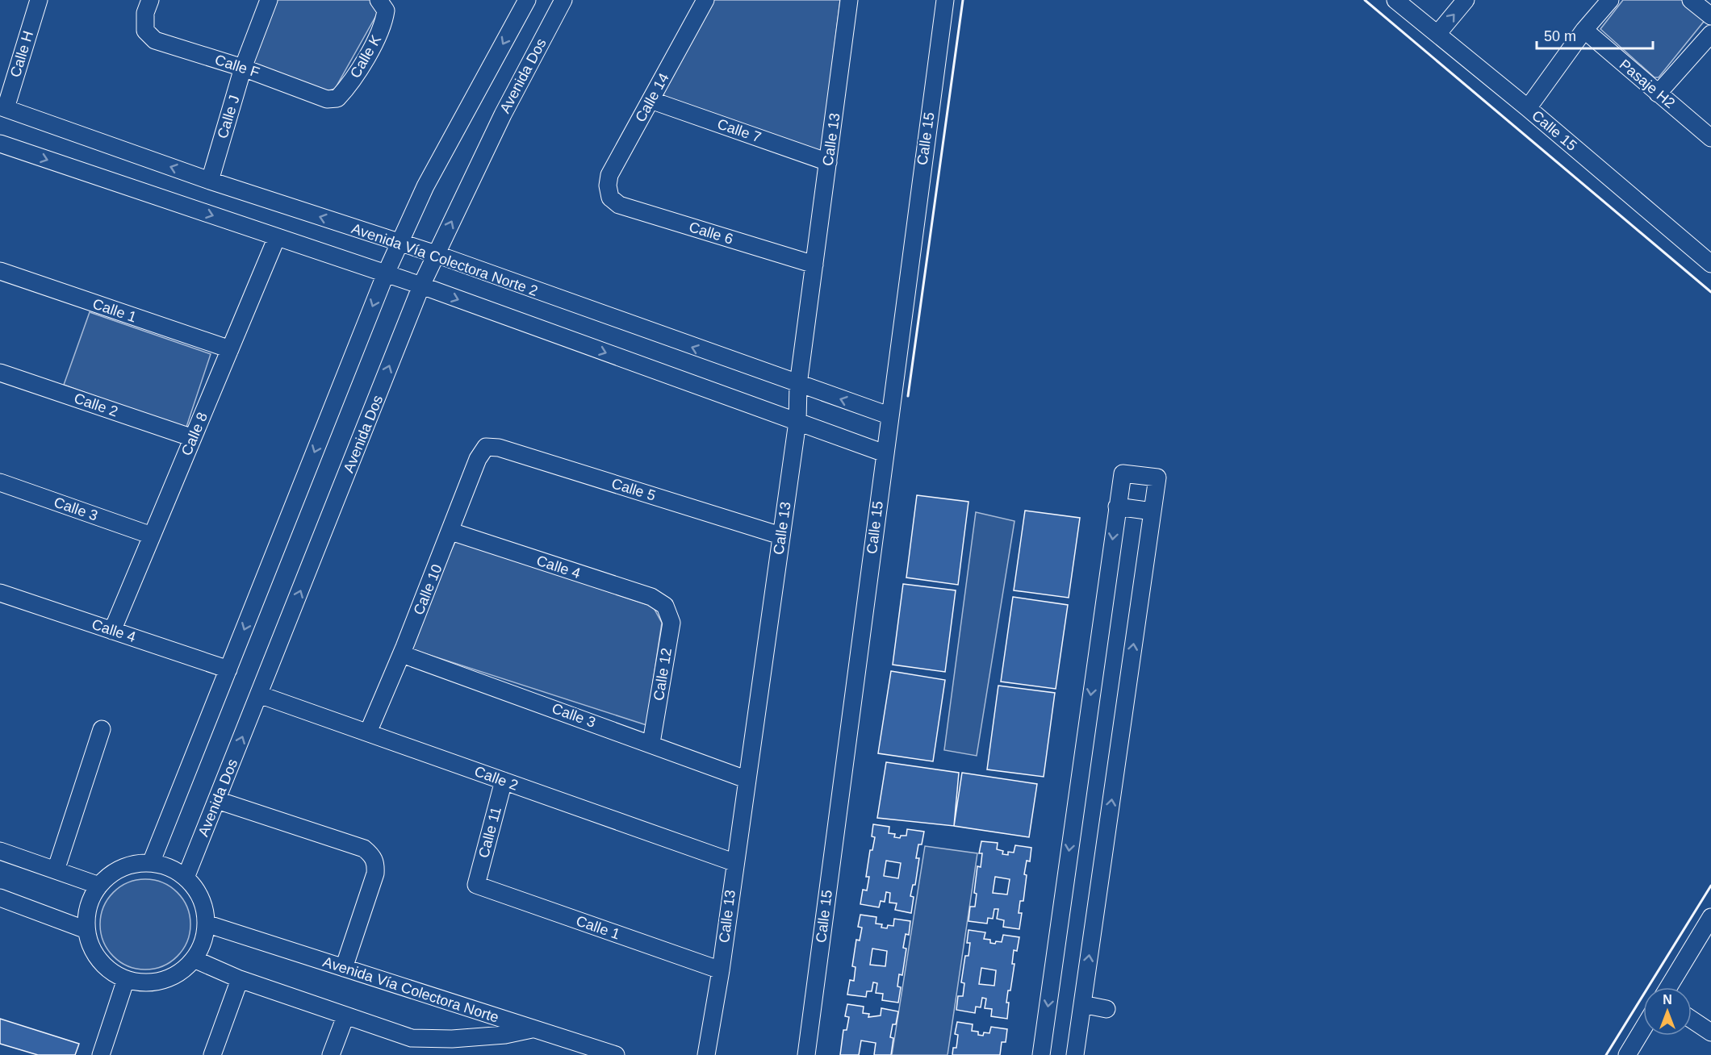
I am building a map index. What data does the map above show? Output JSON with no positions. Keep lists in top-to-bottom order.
{
  "streets": {
    "street": [
      "Calle H",
      "Calle K",
      "Calle F",
      "Avenida Dos",
      "Pasaje H2",
      "Calle 14",
      "Calle J",
      "Calle 7",
      "Calle 15",
      "Calle 13",
      "Calle 6",
      "Avenida Vía Colectora Norte 2",
      "Calle 1",
      "Calle 2",
      "Calle 8",
      "Calle 5",
      "Calle 3",
      "Calle 4",
      "Calle 10",
      "Calle 12",
      "Calle 11",
      "Avenida Vía Colectora Norte"
    ]
  },
  "crossings": [
    ["Calle H", "Avenida Vía Colectora Norte 2"],
    ["Calle K", "Calle F"],
    ["Calle F", "Calle J"],
    ["Avenida Dos", "Avenida Vía Colectora Norte 2"],
    ["Avenida Dos", "Calle 2"],
    ["Avenida Dos", "Avenida Vía Colectora Norte"],
    ["Calle 14", "Calle 7"],
    ["Calle 14", "Calle 6"],
    ["Calle J", "Avenida Vía Colectora Norte 2"],
    ["Calle 7", "Calle 13"],
    ["Calle 15", "Avenida Vía Colectora Norte 2"],
    ["Calle 13", "Calle 6"],
    ["Calle 13", "Avenida Vía Colectora Norte 2"],
    ["Calle 13", "Calle 1"],
    ["Calle 13", "Calle 2"],
    ["Calle 13", "Calle 5"],
    ["Calle 13", "Calle 3"],
    ["Calle 1", "Calle 8"],
    ["Calle 1", "Calle 11"],
    ["Calle 2", "Calle 8"],
    ["Calle 2", "Calle 10"],
    ["Calle 2", "Calle 11"],
    ["Calle 8", "Calle 3"],
    ["Calle 8", "Calle 4"],
    ["Calle 5", "Calle 10"],
    ["Calle 3", "Calle 10"],
    ["Calle 3", "Calle 12"],
    ["Calle 4", "Calle 10"],
    ["Calle 4", "Calle 12"]
  ],
  "scale_bar": "50 m",
  "north": "top"
}
